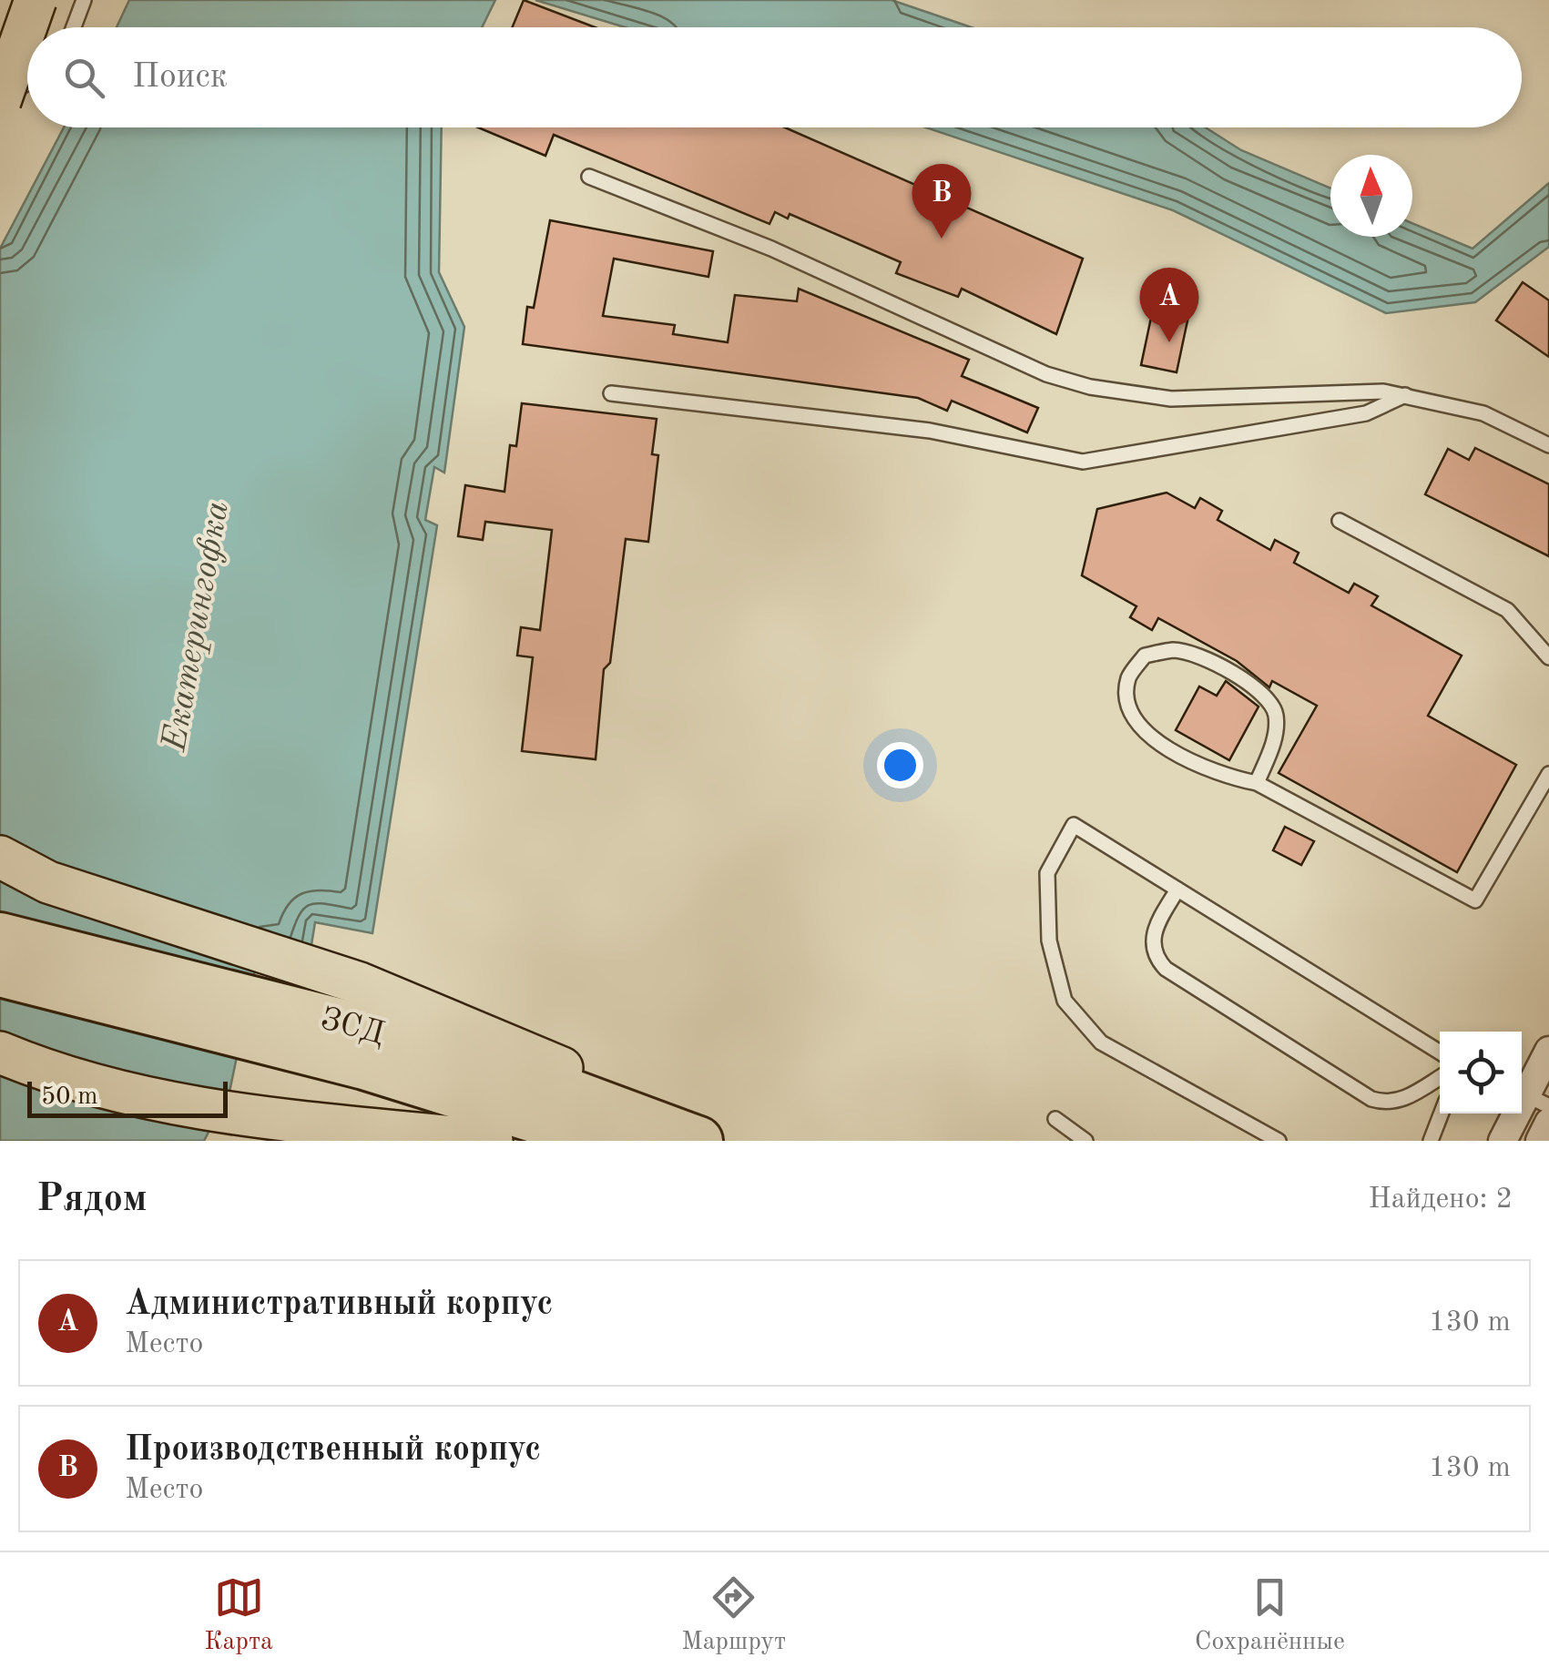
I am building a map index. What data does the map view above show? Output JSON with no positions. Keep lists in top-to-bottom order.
{
  "streets": {
    "highway": ["ЗСД"]
  },
  "water": ["Екатерингофка"],
  "scale_bar": "50 m",
  "north": "top",
  "page": {
    "search": "Поиск",
    "pins": ["B", "A"],
    "scale": "50 m",
    "heading": ["Рядом", "Найдено: 2"],
    "list": [
      {
        "mark": "A",
        "name": "Административный корпус",
        "note": "Место",
        "value": "130 m"
      },
      {
        "mark": "B",
        "name": "Производственный корпус",
        "note": "Место",
        "value": "130 m"
      }
    ],
    "nav": ["Карта", "Маршрут", "Сохранённые"]
  }
}
